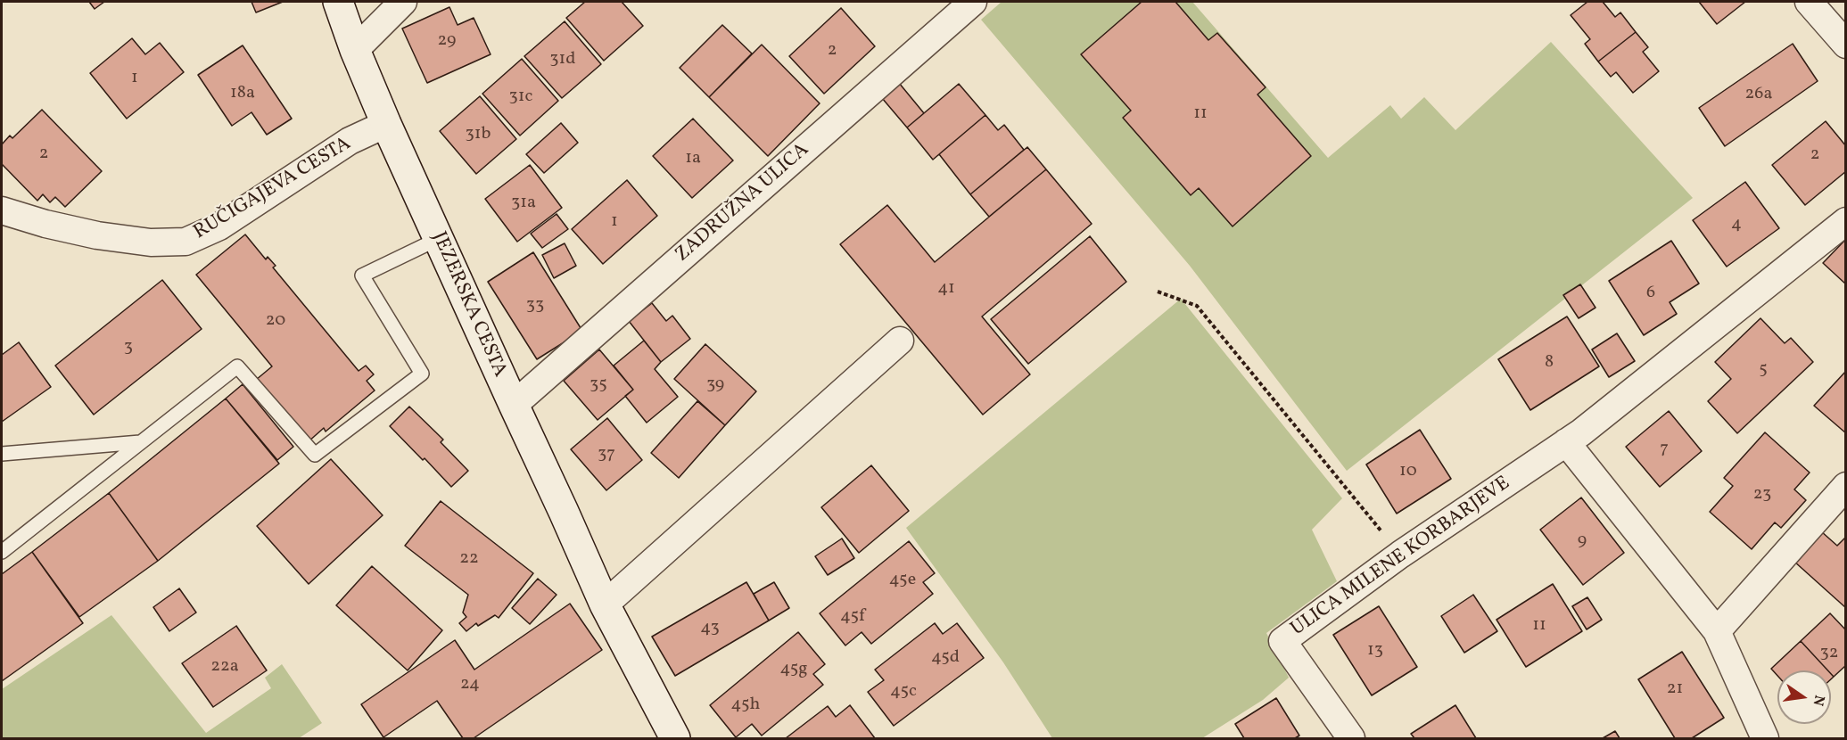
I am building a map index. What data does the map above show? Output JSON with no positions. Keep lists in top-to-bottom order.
{
  "streets": {
    "street": [
      "RUČIGAJEVA CESTA",
      "ZADRUŽNA ULICA",
      "JEZERSKA CESTA",
      "ULICA MILENE KORBARJEVE"
    ]
  },
  "crossings": [
    ["RUČIGAJEVA CESTA", "JEZERSKA CESTA"],
    ["ZADRUŽNA ULICA", "JEZERSKA CESTA"]
  ],
  "house_numbers": [
    "29",
    "2",
    "31d",
    "1",
    "18a",
    "26a",
    "31c",
    "11",
    "31b",
    "2",
    "2",
    "1a",
    "31a",
    "1",
    "4",
    "41",
    "6",
    "33",
    "20",
    "3",
    "8",
    "5",
    "35",
    "39",
    "7",
    "37",
    "10",
    "23",
    "9",
    "22",
    "45e",
    "45f",
    "11",
    "43",
    "13",
    "32",
    "45d",
    "22a",
    "45g",
    "24",
    "21",
    "45c",
    "45h"
  ],
  "north": "right"
}
